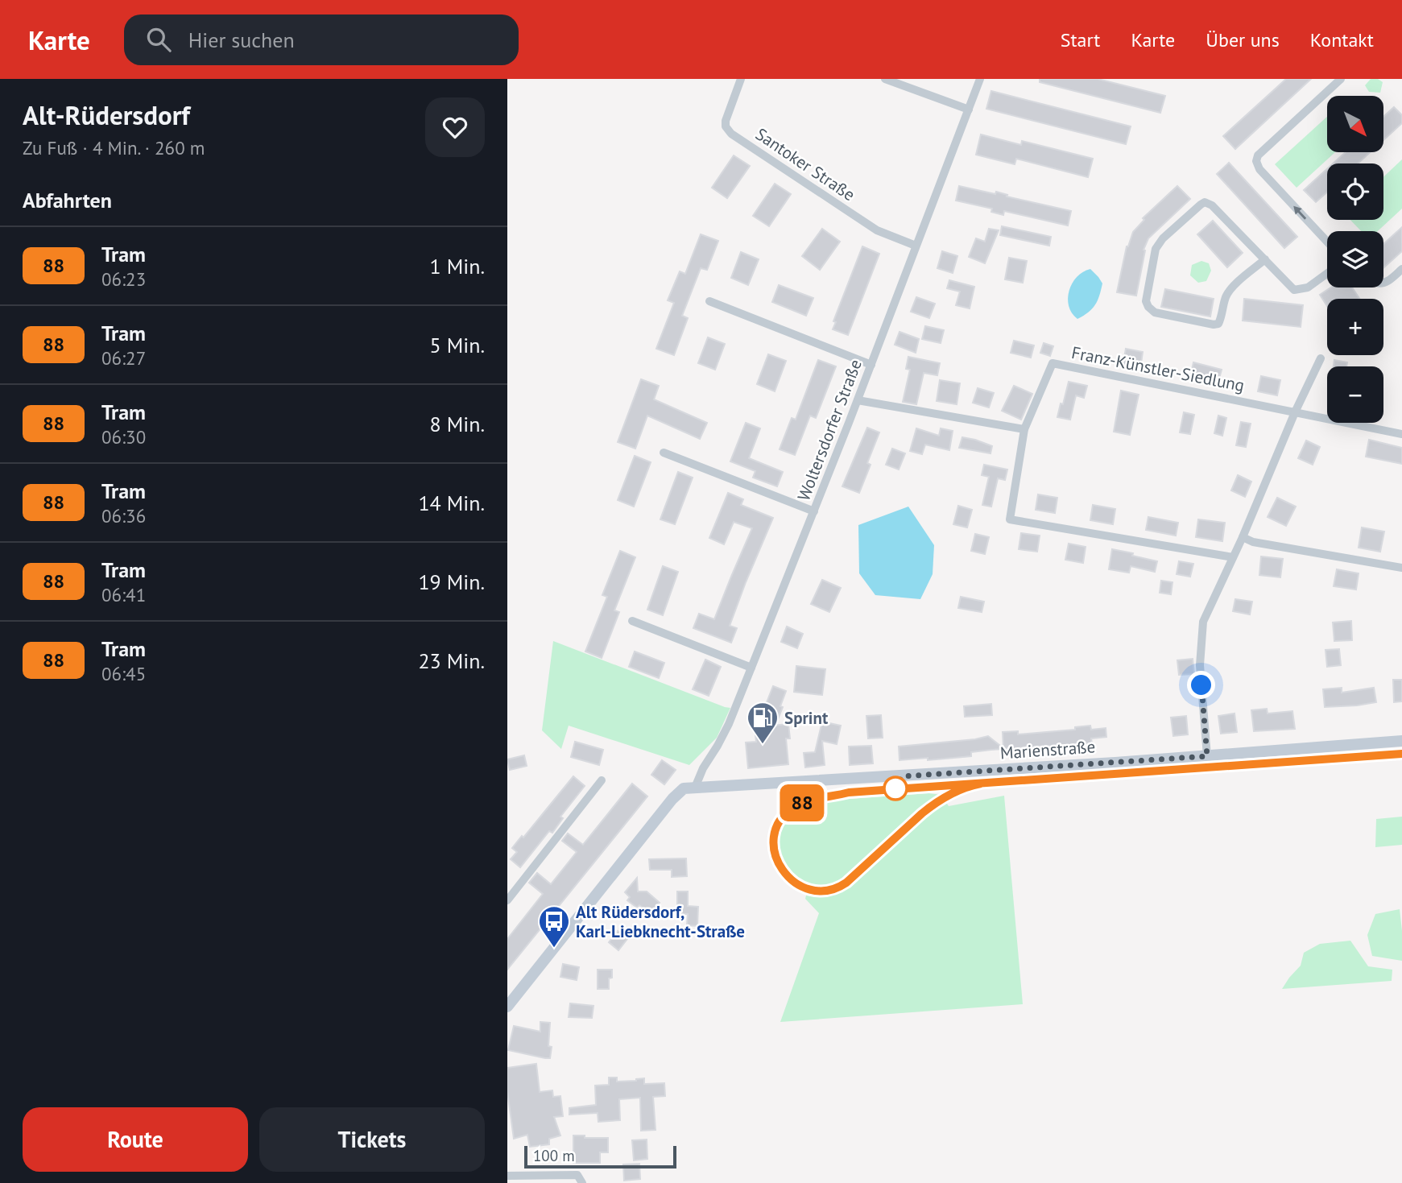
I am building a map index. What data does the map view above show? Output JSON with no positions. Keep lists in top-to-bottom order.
{
  "streets": {
    "street": [
      "Santoker Straße",
      "Franz-Künstler-Siedlung",
      "Woltersdorfer Straße",
      "Marienstraße"
    ]
  },
  "crossings": [
    ["Santoker Straße", "Woltersdorfer Straße"],
    ["Woltersdorfer Straße", "Marienstraße"]
  ],
  "places": {
    "fuel station": ["Sprint"],
    "bus stop": ["Alt Rüdersdorf, Karl-Liebknecht-Straße"]
  },
  "lines": ["tram line 88"],
  "scale_bar": "100 m",
  "north": "bottom right",
  "page": {
    "header": "Karte",
    "search": "Hier suchen",
    "nav": [
      "Start",
      "Karte",
      "Über uns",
      "Kontakt"
    ],
    "heading": [
      ["Alt-Rüdersdorf", "Zu Fuß · 4 Min. · 260 m"],
      "Abfahrten"
    ],
    "on_map": "88",
    "map_buttons": ["+", "−"],
    "list": [
      {
        "mark": "88",
        "name": "Tram",
        "note": "06:23",
        "value": "1 Min."
      },
      {
        "mark": "88",
        "name": "Tram",
        "note": "06:27",
        "value": "5 Min."
      },
      {
        "mark": "88",
        "name": "Tram",
        "note": "06:30",
        "value": "8 Min."
      },
      {
        "mark": "88",
        "name": "Tram",
        "note": "06:36",
        "value": "14 Min."
      },
      {
        "mark": "88",
        "name": "Tram",
        "note": "06:41",
        "value": "19 Min."
      },
      {
        "mark": "88",
        "name": "Tram",
        "note": "06:45",
        "value": "23 Min."
      }
    ],
    "buttons": ["Route", "Tickets"],
    "scale": "100 m"
  }
}
